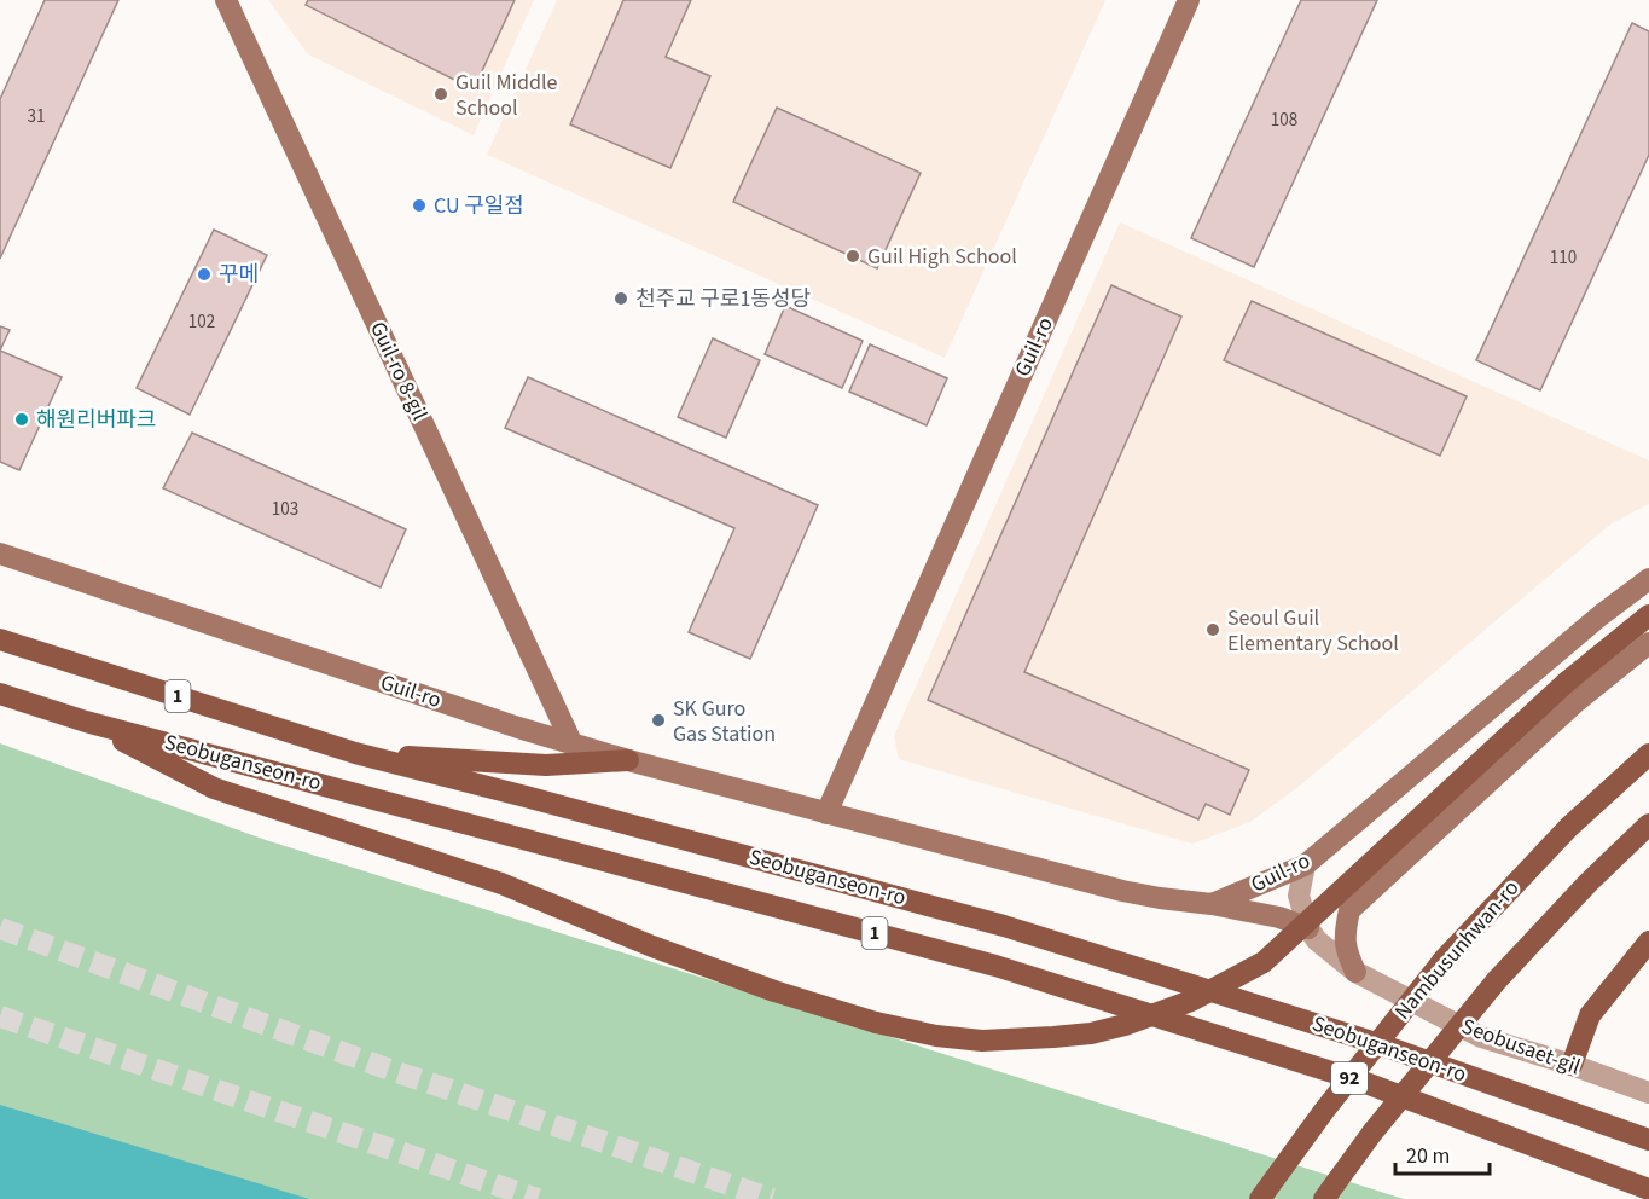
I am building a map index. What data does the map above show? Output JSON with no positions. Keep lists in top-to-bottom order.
{
  "streets": {
    "main road": [
      "Guil-ro",
      "Guil-ro 8-gil",
      "1",
      "Seobuganseon-ro",
      "Nambusunhwan-ro",
      "92"
    ],
    "street": ["Seobusaet-gil"]
  },
  "crossings": [
    ["Guil-ro", "Guil-ro 8-gil"],
    ["Guil-ro", "Seobusaet-gil"]
  ],
  "places": [
    "Guil Middle School",
    "CU 구일점",
    "Guil High School",
    "꾸메",
    "천주교 구로1동성당",
    "해원리버파크",
    "Seoul Guil Elementary School",
    "SK Guro Gas Station"
  ],
  "house_numbers": [
    "31",
    "108",
    "110",
    "102",
    "103"
  ],
  "scale_bar": "20 m"
}
